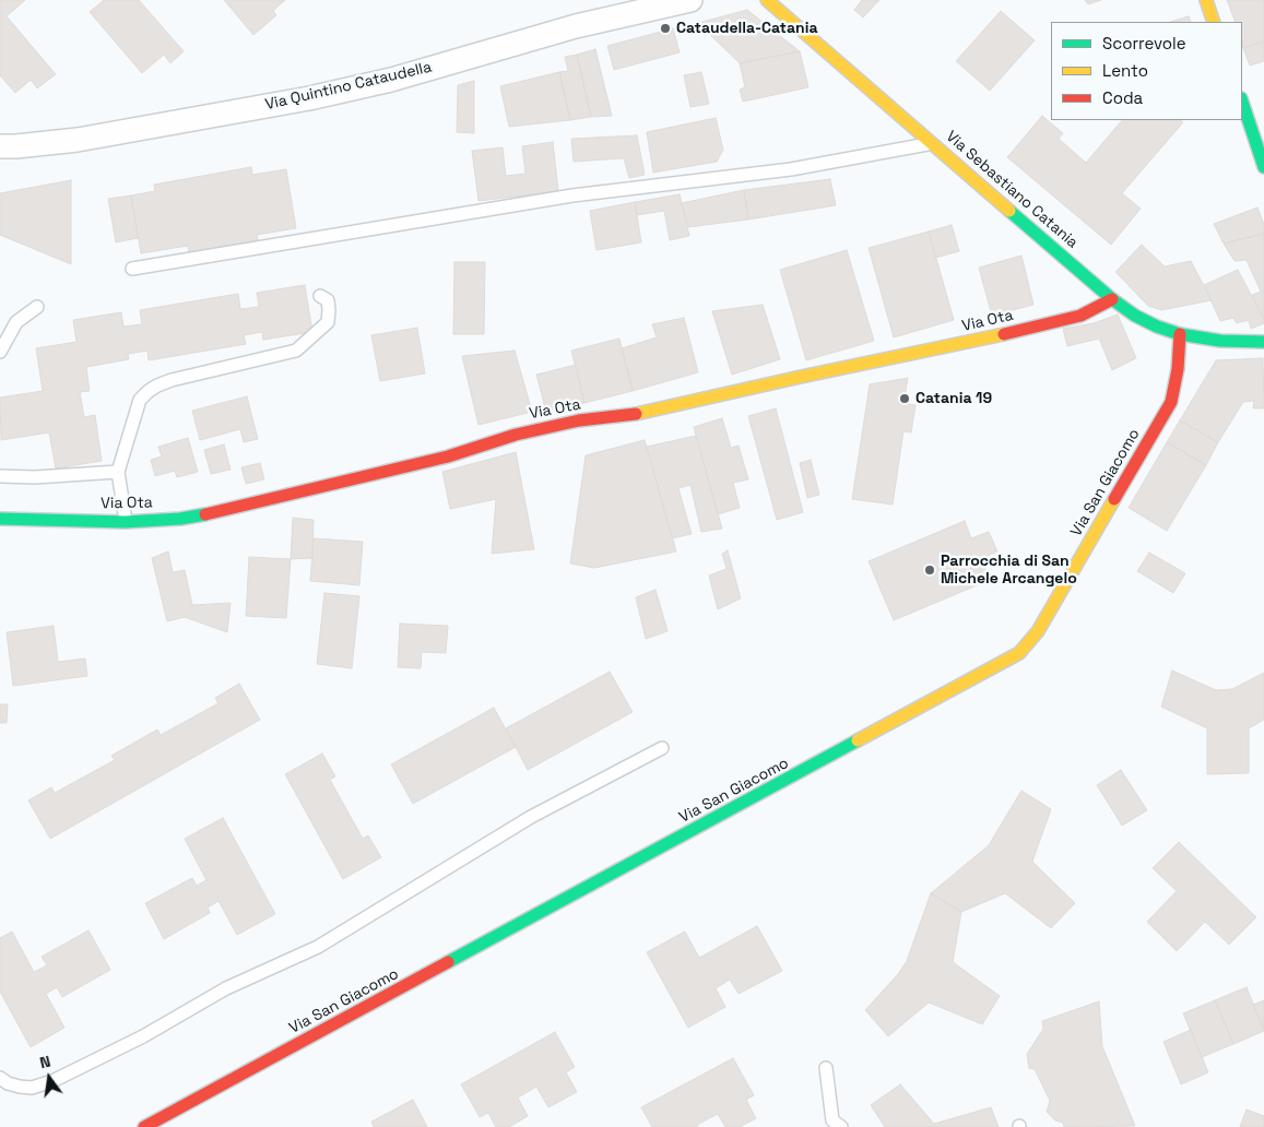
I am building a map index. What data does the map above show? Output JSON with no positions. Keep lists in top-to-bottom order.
{
  "streets": {
    "street": [
      "Via Quintino Cataudella",
      "Via Sebastiano Catania",
      "Via Ota",
      "Via San Giacomo"
    ]
  },
  "crossings": [
    ["Via Sebastiano Catania", "Via Ota"],
    ["Via Sebastiano Catania", "Via San Giacomo"]
  ],
  "places": ["Cataudella-Catania", "Catania 19", "Parrocchia di San Michele Arcangelo"],
  "legend": ["Scorrevole", "Lento", "Coda"],
  "north": "top"
}
